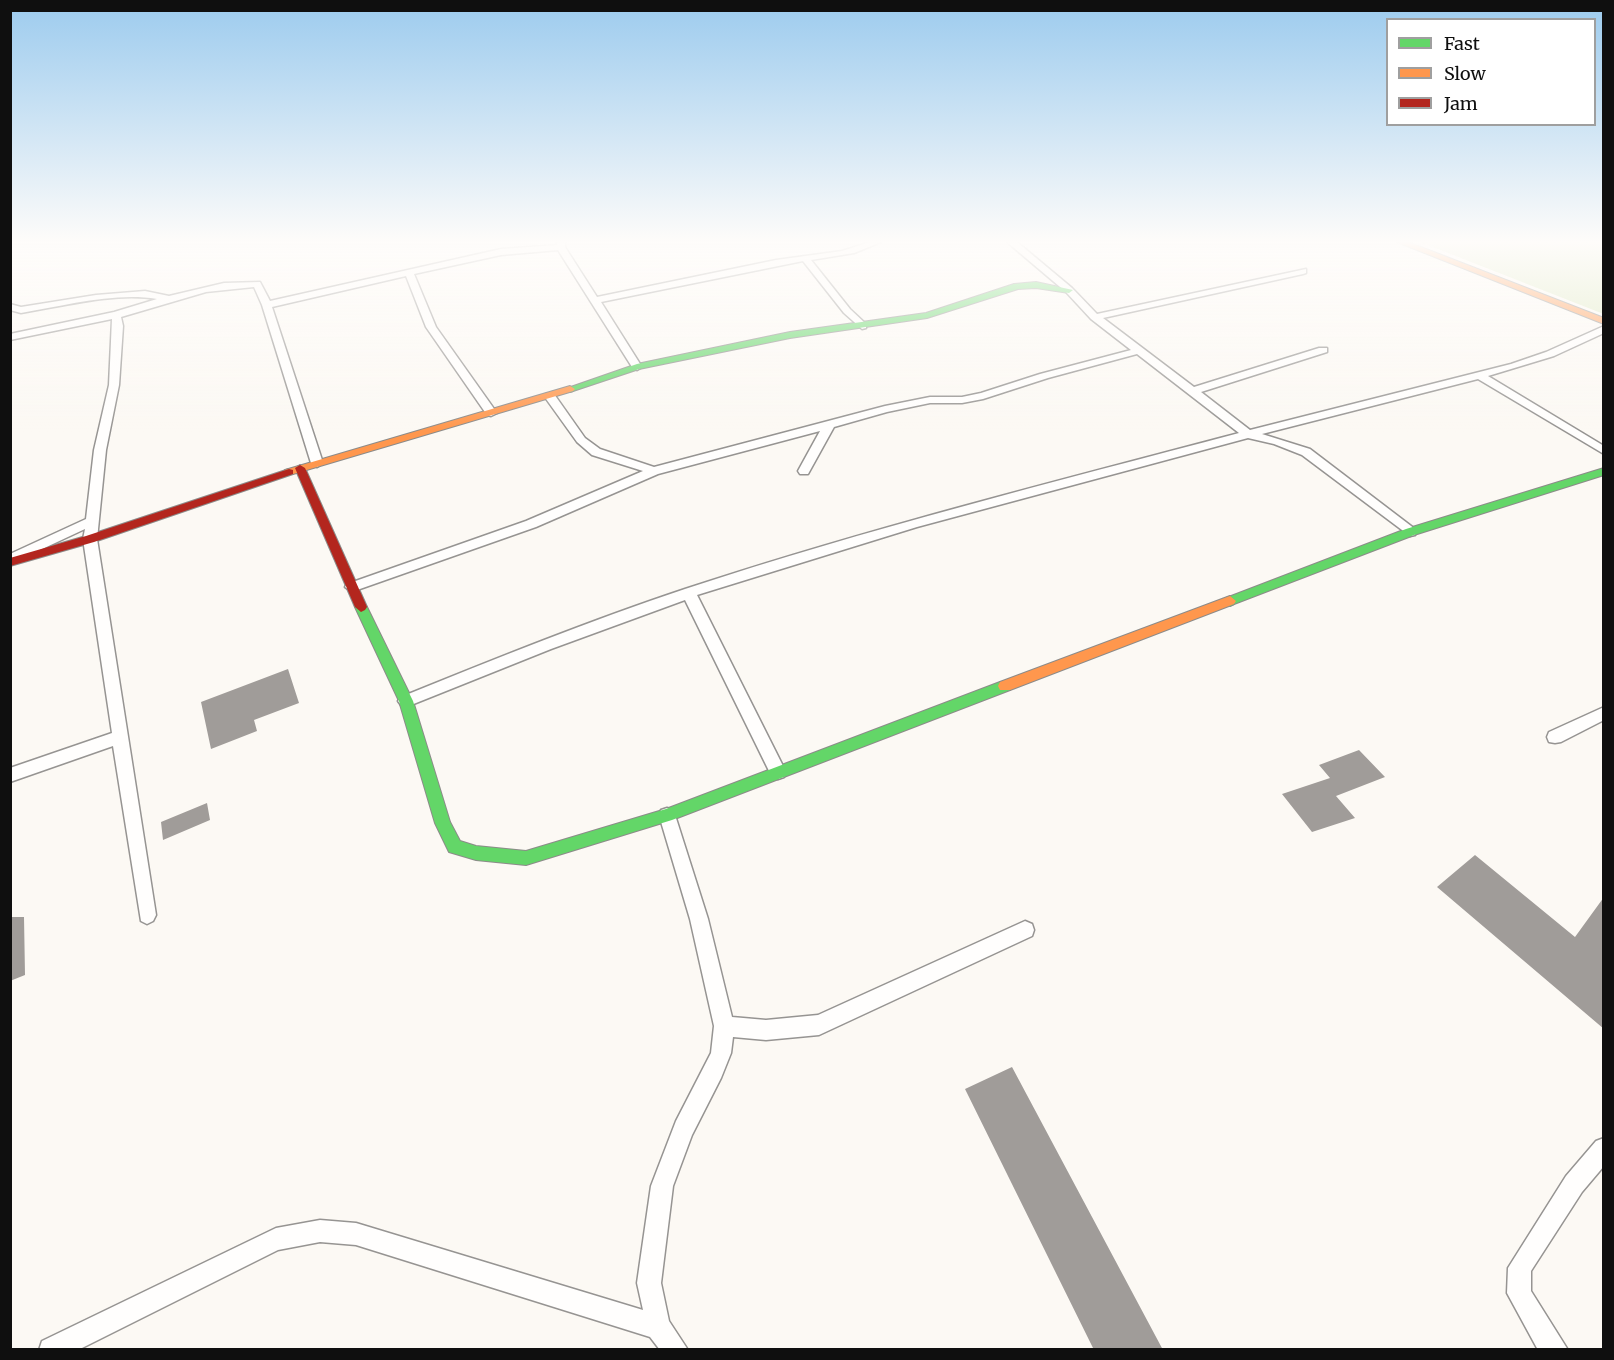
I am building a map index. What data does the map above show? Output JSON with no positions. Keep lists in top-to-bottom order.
{
  "legend": ["Fast", "Slow", "Jam"]
}
